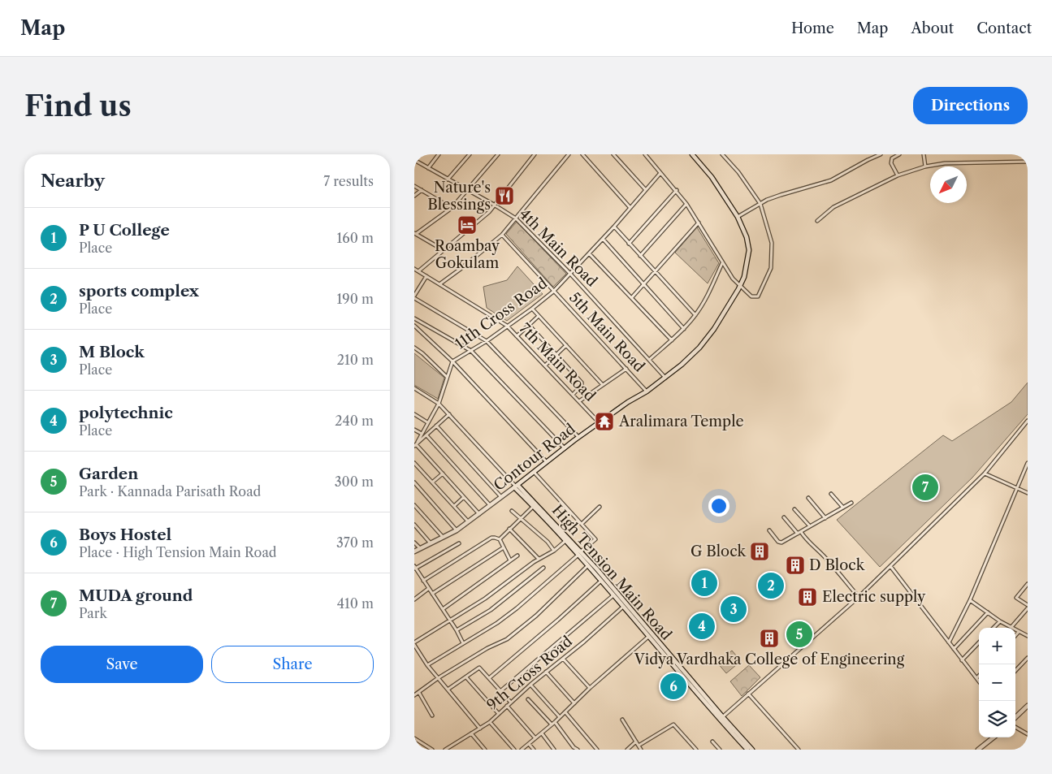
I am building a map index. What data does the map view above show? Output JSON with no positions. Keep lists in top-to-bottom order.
{
  "streets": {
    "main road": ["Contour Road", "High Tension Main Road"],
    "street": [
      "4th Main Road",
      "11th Cross Road",
      "5th Main Road",
      "7th Main Road",
      "9th Cross Road"
    ]
  },
  "crossings": [
    ["4th Main Road", "11th Cross Road"],
    ["4th Main Road", "Contour Road"],
    ["11th Cross Road", "5th Main Road"],
    ["11th Cross Road", "7th Main Road"],
    ["5th Main Road", "Contour Road"],
    ["7th Main Road", "Contour Road"],
    ["Contour Road", "High Tension Main Road"]
  ],
  "places": {
    "restaurant": ["Nature's Blessings"],
    "hotel": ["Roambay Gokulam"],
    "temple": ["Aralimara Temple"],
    "building": [
      "G Block",
      "D Block",
      "Electric supply",
      "Vidya Vardhaka College of Engineering"
    ]
  },
  "north": "bottom left",
  "page": {
    "header": "Map",
    "nav": [
      "Home",
      "Map",
      "About",
      "Contact"
    ],
    "buttons": [
      "Directions",
      ["Save", "Share"]
    ],
    "title": "Find us",
    "heading": ["Nearby", "7 results"],
    "list": [
      {
        "mark": "1",
        "name": "P U College",
        "note": "Place",
        "value": "160 m"
      },
      {
        "mark": "2",
        "name": "sports complex",
        "note": "Place",
        "value": "190 m"
      },
      {
        "mark": "3",
        "name": "M Block",
        "note": "Place",
        "value": "210 m"
      },
      {
        "mark": "4",
        "name": "polytechnic",
        "note": "Place",
        "value": "240 m"
      },
      {
        "mark": "5",
        "name": "Garden",
        "note": "Park · Kannada Parisath Road",
        "value": "300 m"
      },
      {
        "mark": "6",
        "name": "Boys Hostel",
        "note": "Place · High Tension Main Road",
        "value": "370 m"
      },
      {
        "mark": "7",
        "name": "MUDA ground",
        "note": "Park",
        "value": "410 m"
      }
    ],
    "pins": [
      "7",
      "1",
      "2",
      "3",
      "4",
      "5",
      "6"
    ],
    "map_buttons": ["+", "−"]
  }
}
